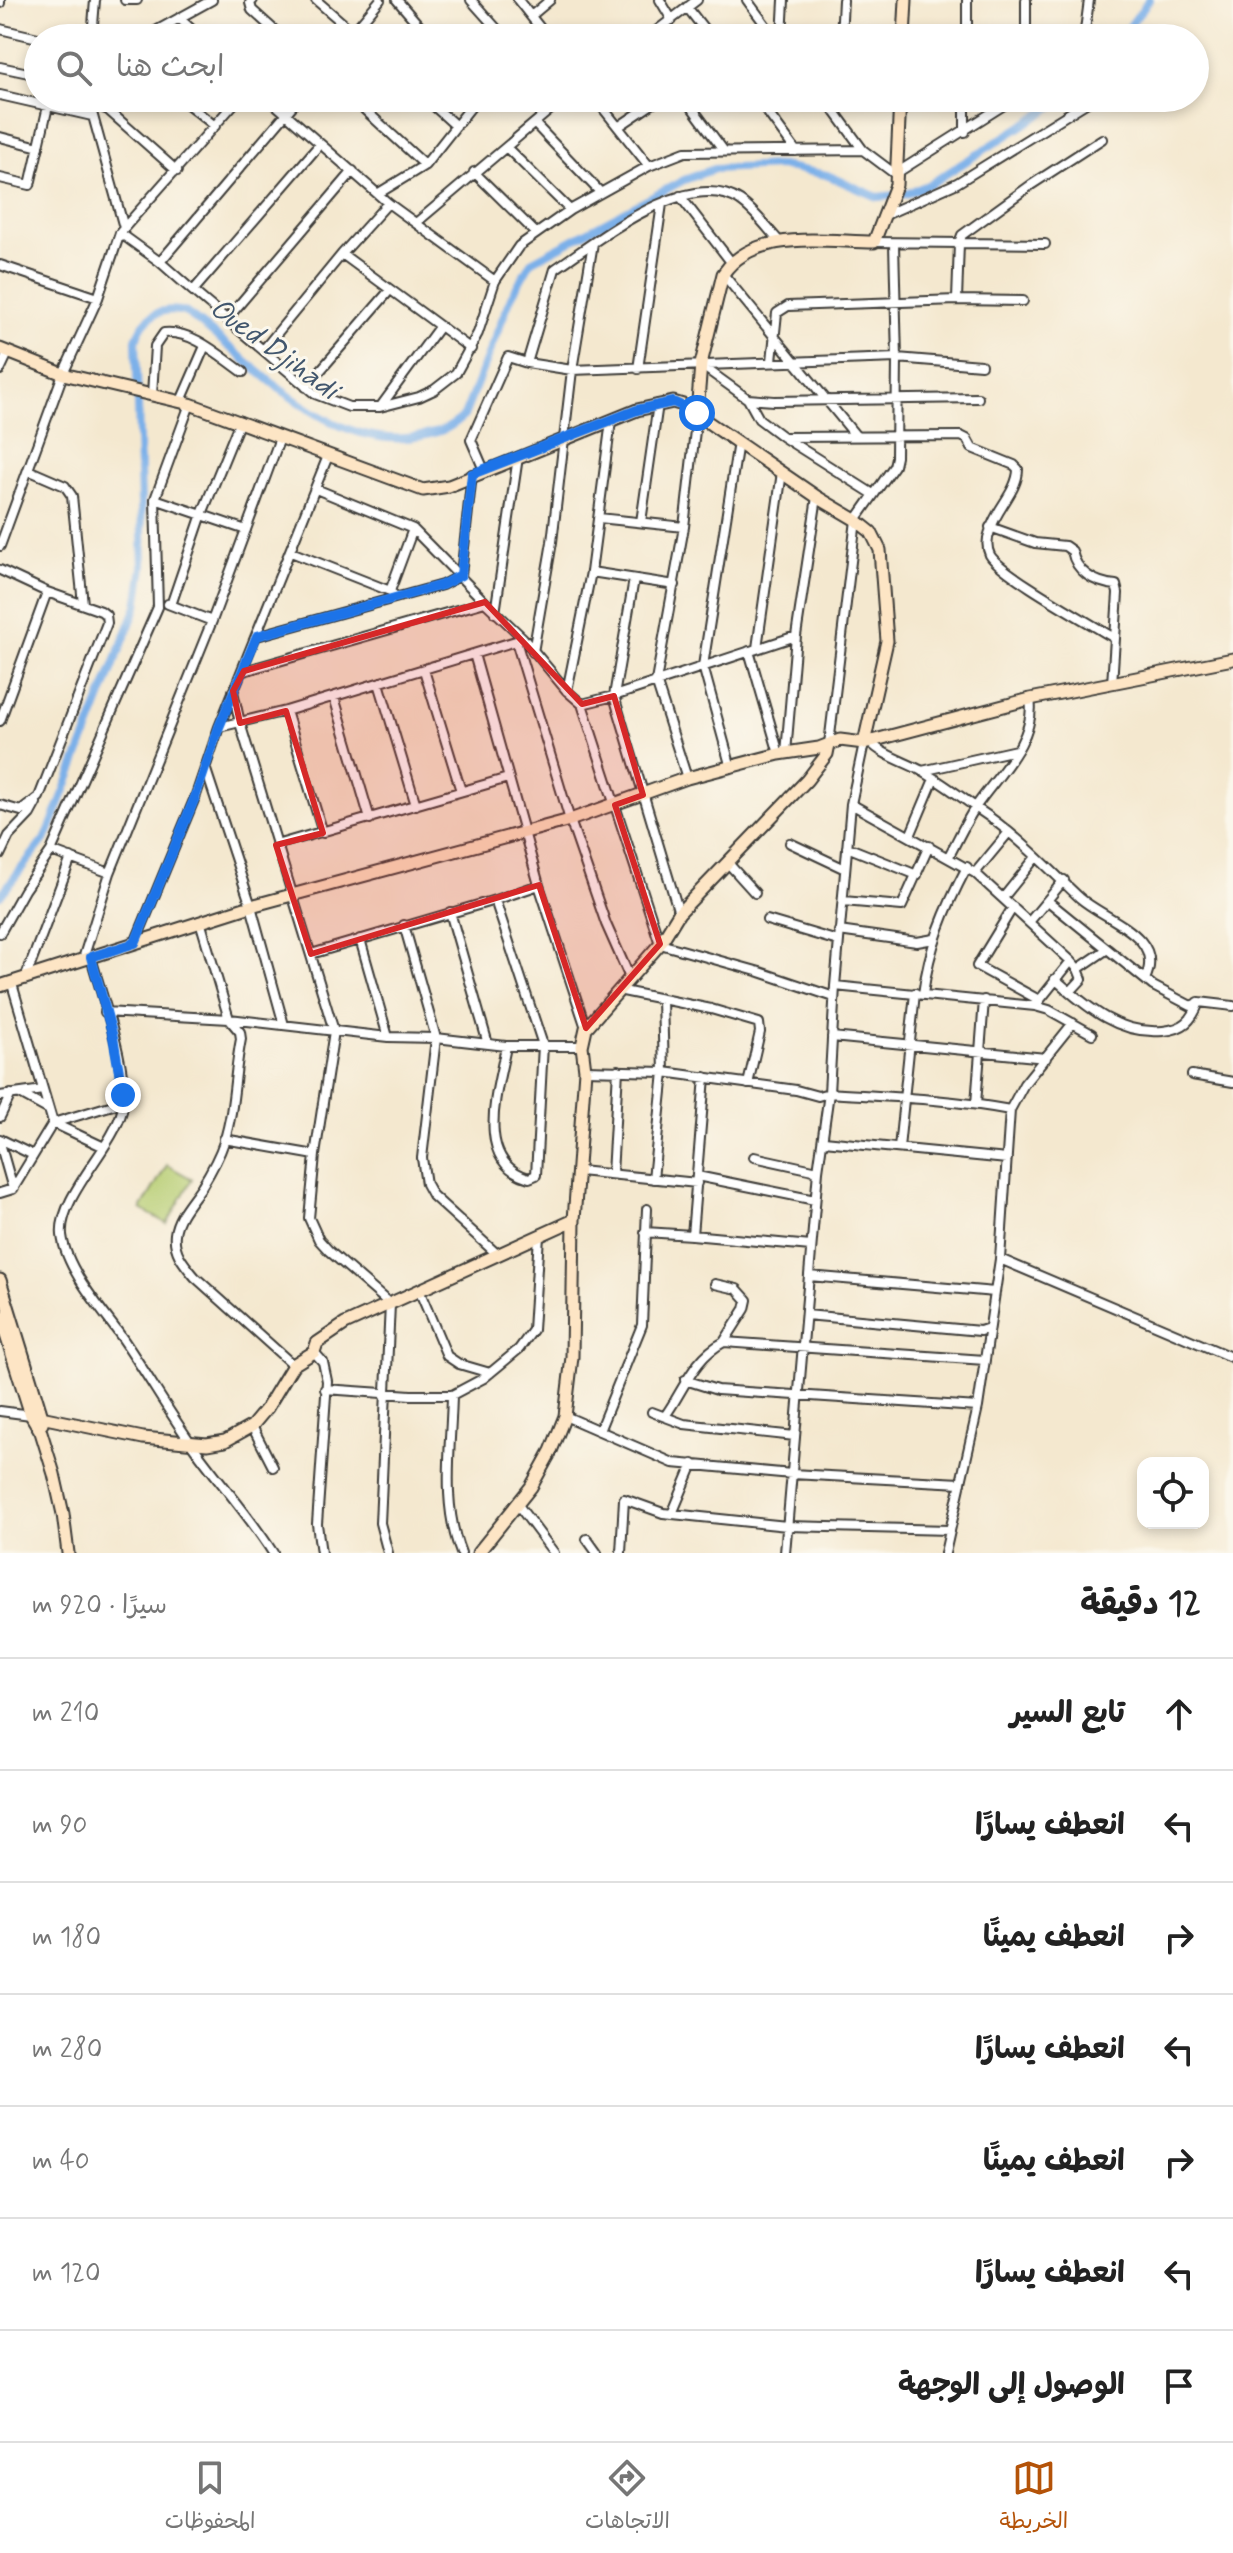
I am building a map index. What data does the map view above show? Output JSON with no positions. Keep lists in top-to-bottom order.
{
  "water": ["Oued Djihadi"],
  "page": {
    "search": "ابحث هنا",
    "heading": ["12 دقيقة", "سيرًا · 920 m"],
    "list": [
      ["تابع السير", "210 m"],
      ["انعطف يسارًا", "90 m"],
      ["انعطف يمينًا", "180 m"],
      ["انعطف يسارًا", "280 m"],
      ["انعطف يمينًا", "40 m"],
      ["انعطف يسارًا", "120 m"],
      "الوصول إلى الوجهة"
    ],
    "nav": ["الخريطة", "الاتجاهات", "المحفوظات"]
  }
}
